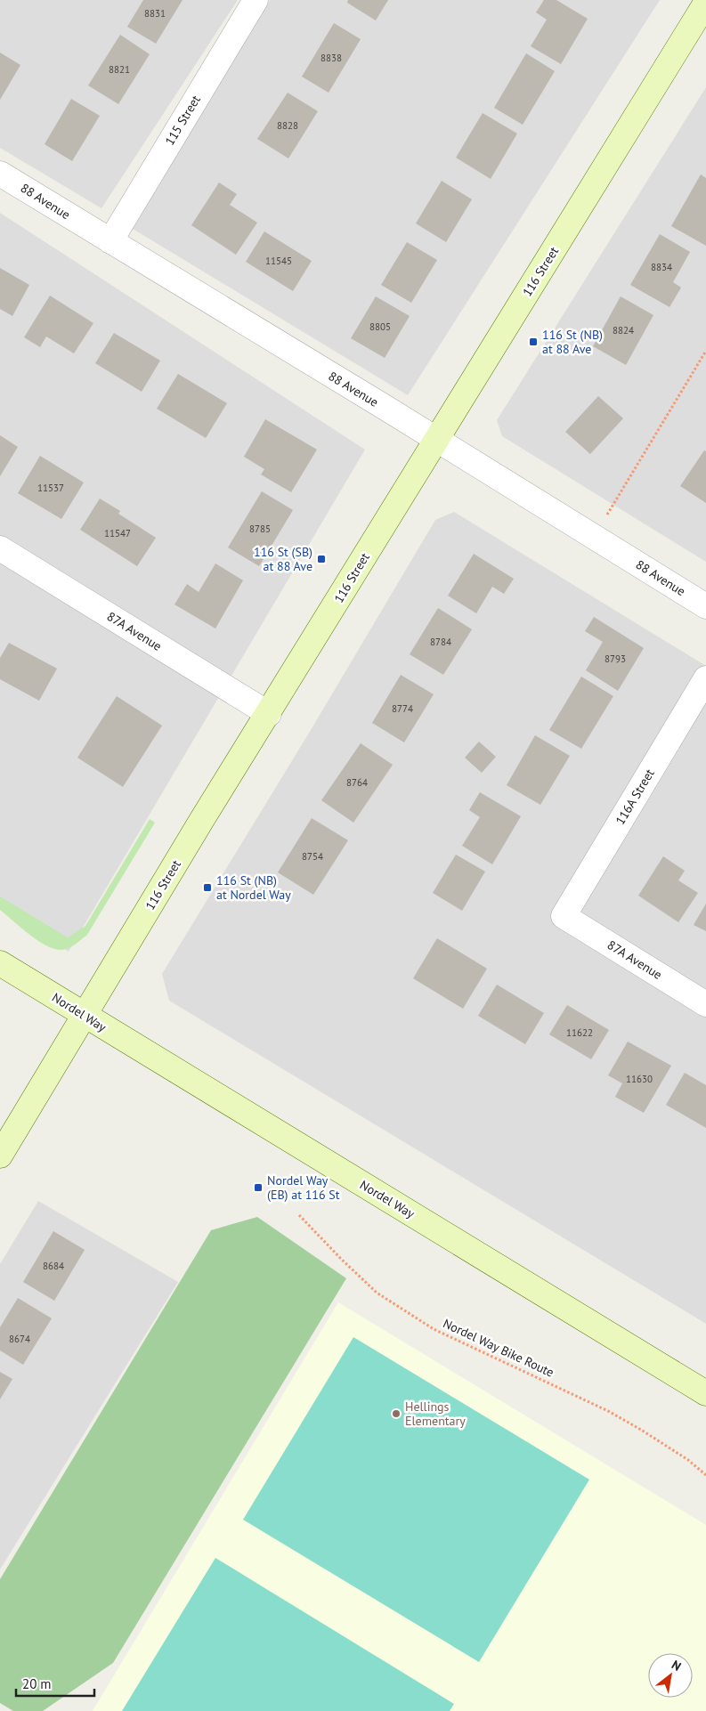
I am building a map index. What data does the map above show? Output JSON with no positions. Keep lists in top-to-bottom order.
{
  "streets": {
    "street": [
      "115 Street",
      "88 Avenue",
      "116 Street",
      "87A Avenue",
      "116A Street",
      "Nordel Way"
    ],
    "path": ["Nordel Way Bike Route"]
  },
  "crossings": [
    ["115 Street", "88 Avenue"],
    ["88 Avenue", "116 Street"],
    ["116 Street", "87A Avenue"],
    ["116 Street", "Nordel Way"],
    ["87A Avenue", "116A Street"]
  ],
  "places": {
    "transit": [
      "116 St (NB) at 88 Ave",
      "116 St (SB) at 88 Ave",
      "116 St (NB) at Nordel Way",
      "Nordel Way (EB) at 116 St"
    ],
    "other": ["Hellings Elementary"]
  },
  "house_numbers": [
    "8831",
    "8838",
    "8821",
    "8828",
    "11545",
    "8834",
    "8805",
    "8824",
    "11537",
    "8785",
    "11547",
    "8784",
    "8793",
    "8774",
    "8764",
    "8754",
    "11622",
    "11630",
    "8684",
    "8674"
  ],
  "scale_bar": "20 m",
  "north": "top right"
}
